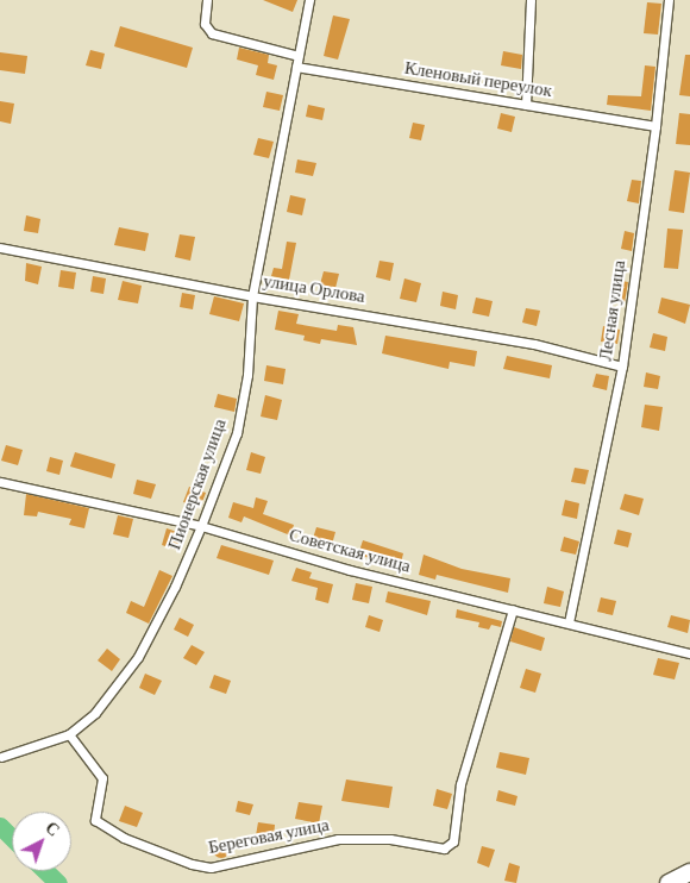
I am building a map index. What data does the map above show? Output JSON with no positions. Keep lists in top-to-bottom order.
{
  "streets": {
    "street": [
      "Кленовый переулок",
      "улица Орлова",
      "Лесная улица",
      "Пионерская улица",
      "Советская улица",
      "Береговая улица"
    ]
  },
  "crossings": [
    ["Кленовый переулок", "Лесная улица"],
    ["Кленовый переулок", "Пионерская улица"],
    ["улица Орлова", "Лесная улица"],
    ["улица Орлова", "Пионерская улица"],
    ["Лесная улица", "Советская улица"],
    ["Пионерская улица", "Советская улица"],
    ["Пионерская улица", "Береговая улица"],
    ["Советская улица", "Береговая улица"]
  ],
  "north": "top right"
}
